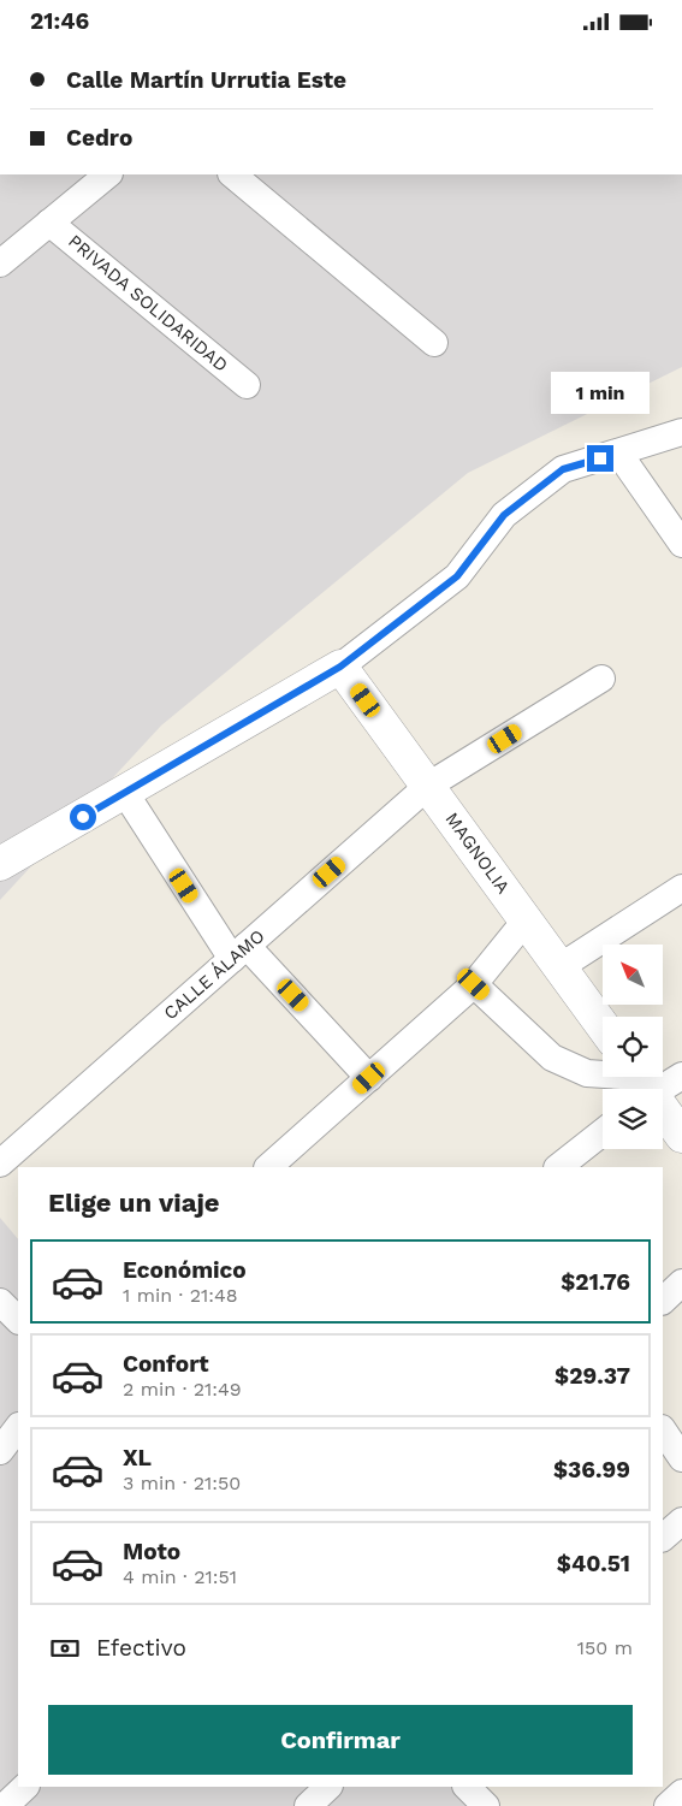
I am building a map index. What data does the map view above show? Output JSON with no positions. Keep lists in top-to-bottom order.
{
  "streets": {
    "street": ["PRIVADA SOLIDARIDAD", "MAGNOLIA", "CALLE ÁLAMO"]
  },
  "crossings": [
    ["MAGNOLIA", "CALLE ÁLAMO"]
  ],
  "north": "top left",
  "page": {
    "status": "21:46",
    "banner": ["Calle Martín Urrutia Este", "Cedro"],
    "bubble": "1 min",
    "heading": "Elige un viaje",
    "list": [
      {
        "name": "Económico",
        "note": "1 min · 21:48",
        "value": "$21.76"
      },
      {
        "name": "Confort",
        "note": "2 min · 21:49",
        "value": "$29.37"
      },
      {
        "name": "XL",
        "note": "3 min · 21:50",
        "value": "$36.99"
      },
      {
        "name": "Moto",
        "note": "4 min · 21:51",
        "value": "$40.51"
      }
    ],
    "pay": ["Efectivo", "150 m"],
    "buttons": "Confirmar"
  }
}
